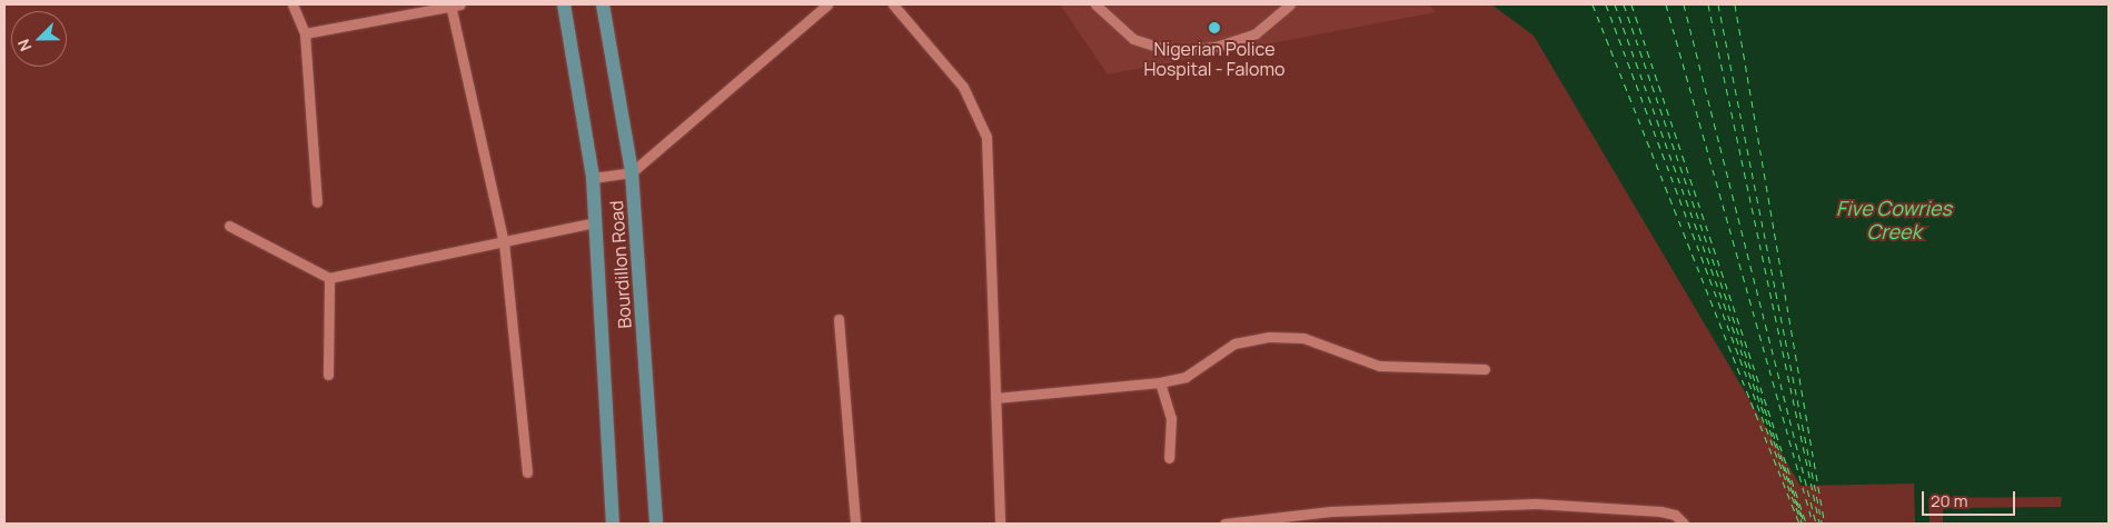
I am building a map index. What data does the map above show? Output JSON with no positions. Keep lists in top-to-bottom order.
{
  "streets": {
    "main road": ["Bourdillon Road"]
  },
  "water": ["Five Cowries Creek"],
  "places": ["Nigerian Police Hospital - Falomo"],
  "scale_bar": "20 m",
  "north": "bottom left"
}
